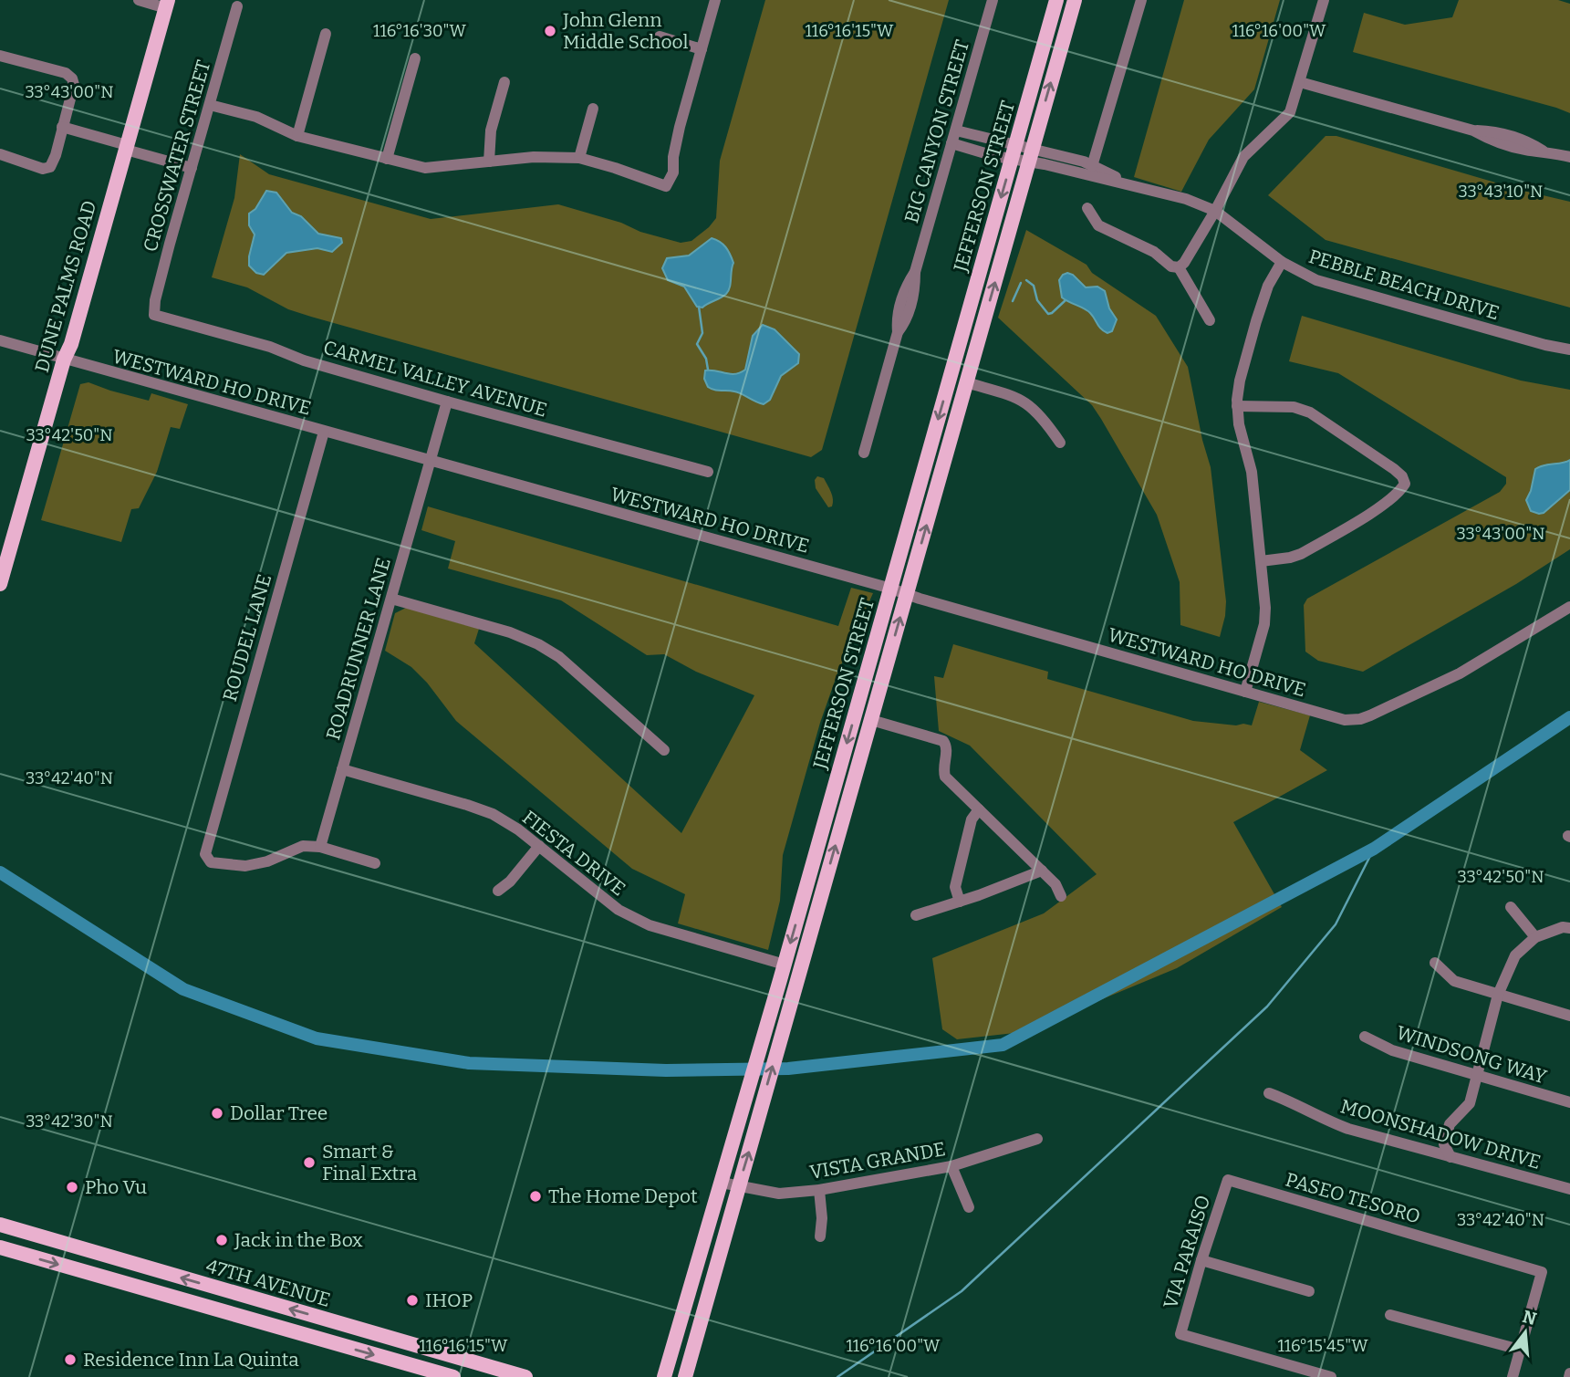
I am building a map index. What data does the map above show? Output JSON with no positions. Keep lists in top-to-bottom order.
{
  "streets": {
    "main road": ["JEFFERSON STREET", "DUNE PALMS ROAD", "47TH AVENUE"],
    "street": [
      "BIG CANYON STREET",
      "CROSSWATER STREET",
      "PEBBLE BEACH DRIVE",
      "CARMEL VALLEY AVENUE",
      "WESTWARD HO DRIVE",
      "ROUDEL LANE",
      "ROADRUNNER LANE",
      "FIESTA DRIVE",
      "WINDSONG WAY",
      "MOONSHADOW DRIVE",
      "VISTA GRANDE",
      "PASEO TESORO",
      "VIA PARAISO"
    ]
  },
  "crossings": [
    ["CROSSWATER STREET", "CARMEL VALLEY AVENUE"],
    ["JEFFERSON STREET", "WESTWARD HO DRIVE"],
    ["JEFFERSON STREET", "FIESTA DRIVE"],
    ["JEFFERSON STREET", "VISTA GRANDE"],
    ["DUNE PALMS ROAD", "WESTWARD HO DRIVE"],
    ["CARMEL VALLEY AVENUE", "ROADRUNNER LANE"],
    ["WESTWARD HO DRIVE", "ROUDEL LANE"],
    ["WESTWARD HO DRIVE", "ROADRUNNER LANE"],
    ["ROUDEL LANE", "ROADRUNNER LANE"],
    ["ROADRUNNER LANE", "FIESTA DRIVE"],
    ["PASEO TESORO", "VIA PARAISO"]
  ],
  "places": [
    "John Glenn Middle School",
    "Dollar Tree",
    "Smart & Final Extra",
    "Pho Vu",
    "The Home Depot",
    "Jack in the Box",
    "IHOP",
    "Residence Inn La Quinta"
  ],
  "north": "top",
  "coordinates": [
    "116°16'30\"W",
    "116°16'15\"W",
    "116°16'00\"W",
    "33°43'00\"N",
    "33°43'10\"N",
    "33°42'50\"N",
    "33°42'40\"N",
    "33°42'30\"N",
    "116°15'45\"W"
  ]
}
